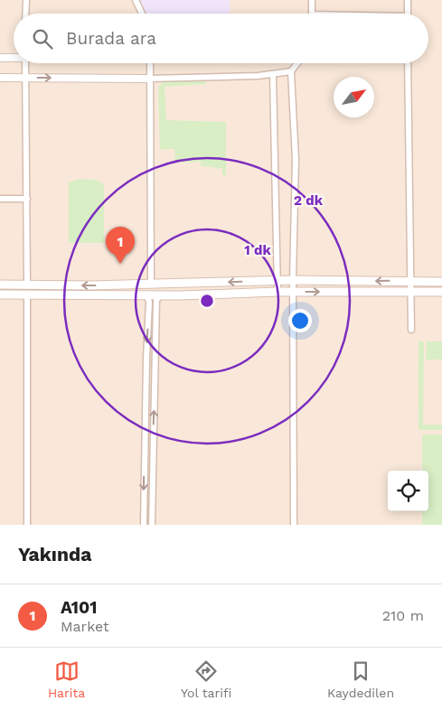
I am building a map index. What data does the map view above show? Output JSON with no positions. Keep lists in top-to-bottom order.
{
  "north": "top right",
  "page": {
    "search": "Burada ara",
    "pins": "1",
    "heading": "Yakında",
    "list": [
      {
        "mark": "1",
        "name": "A101",
        "note": "Market",
        "value": "210 m"
      }
    ],
    "nav": ["Harita", "Yol tarifi", "Kaydedilen"]
  },
  "rings": ["2 dk", "1 dk"]
}
